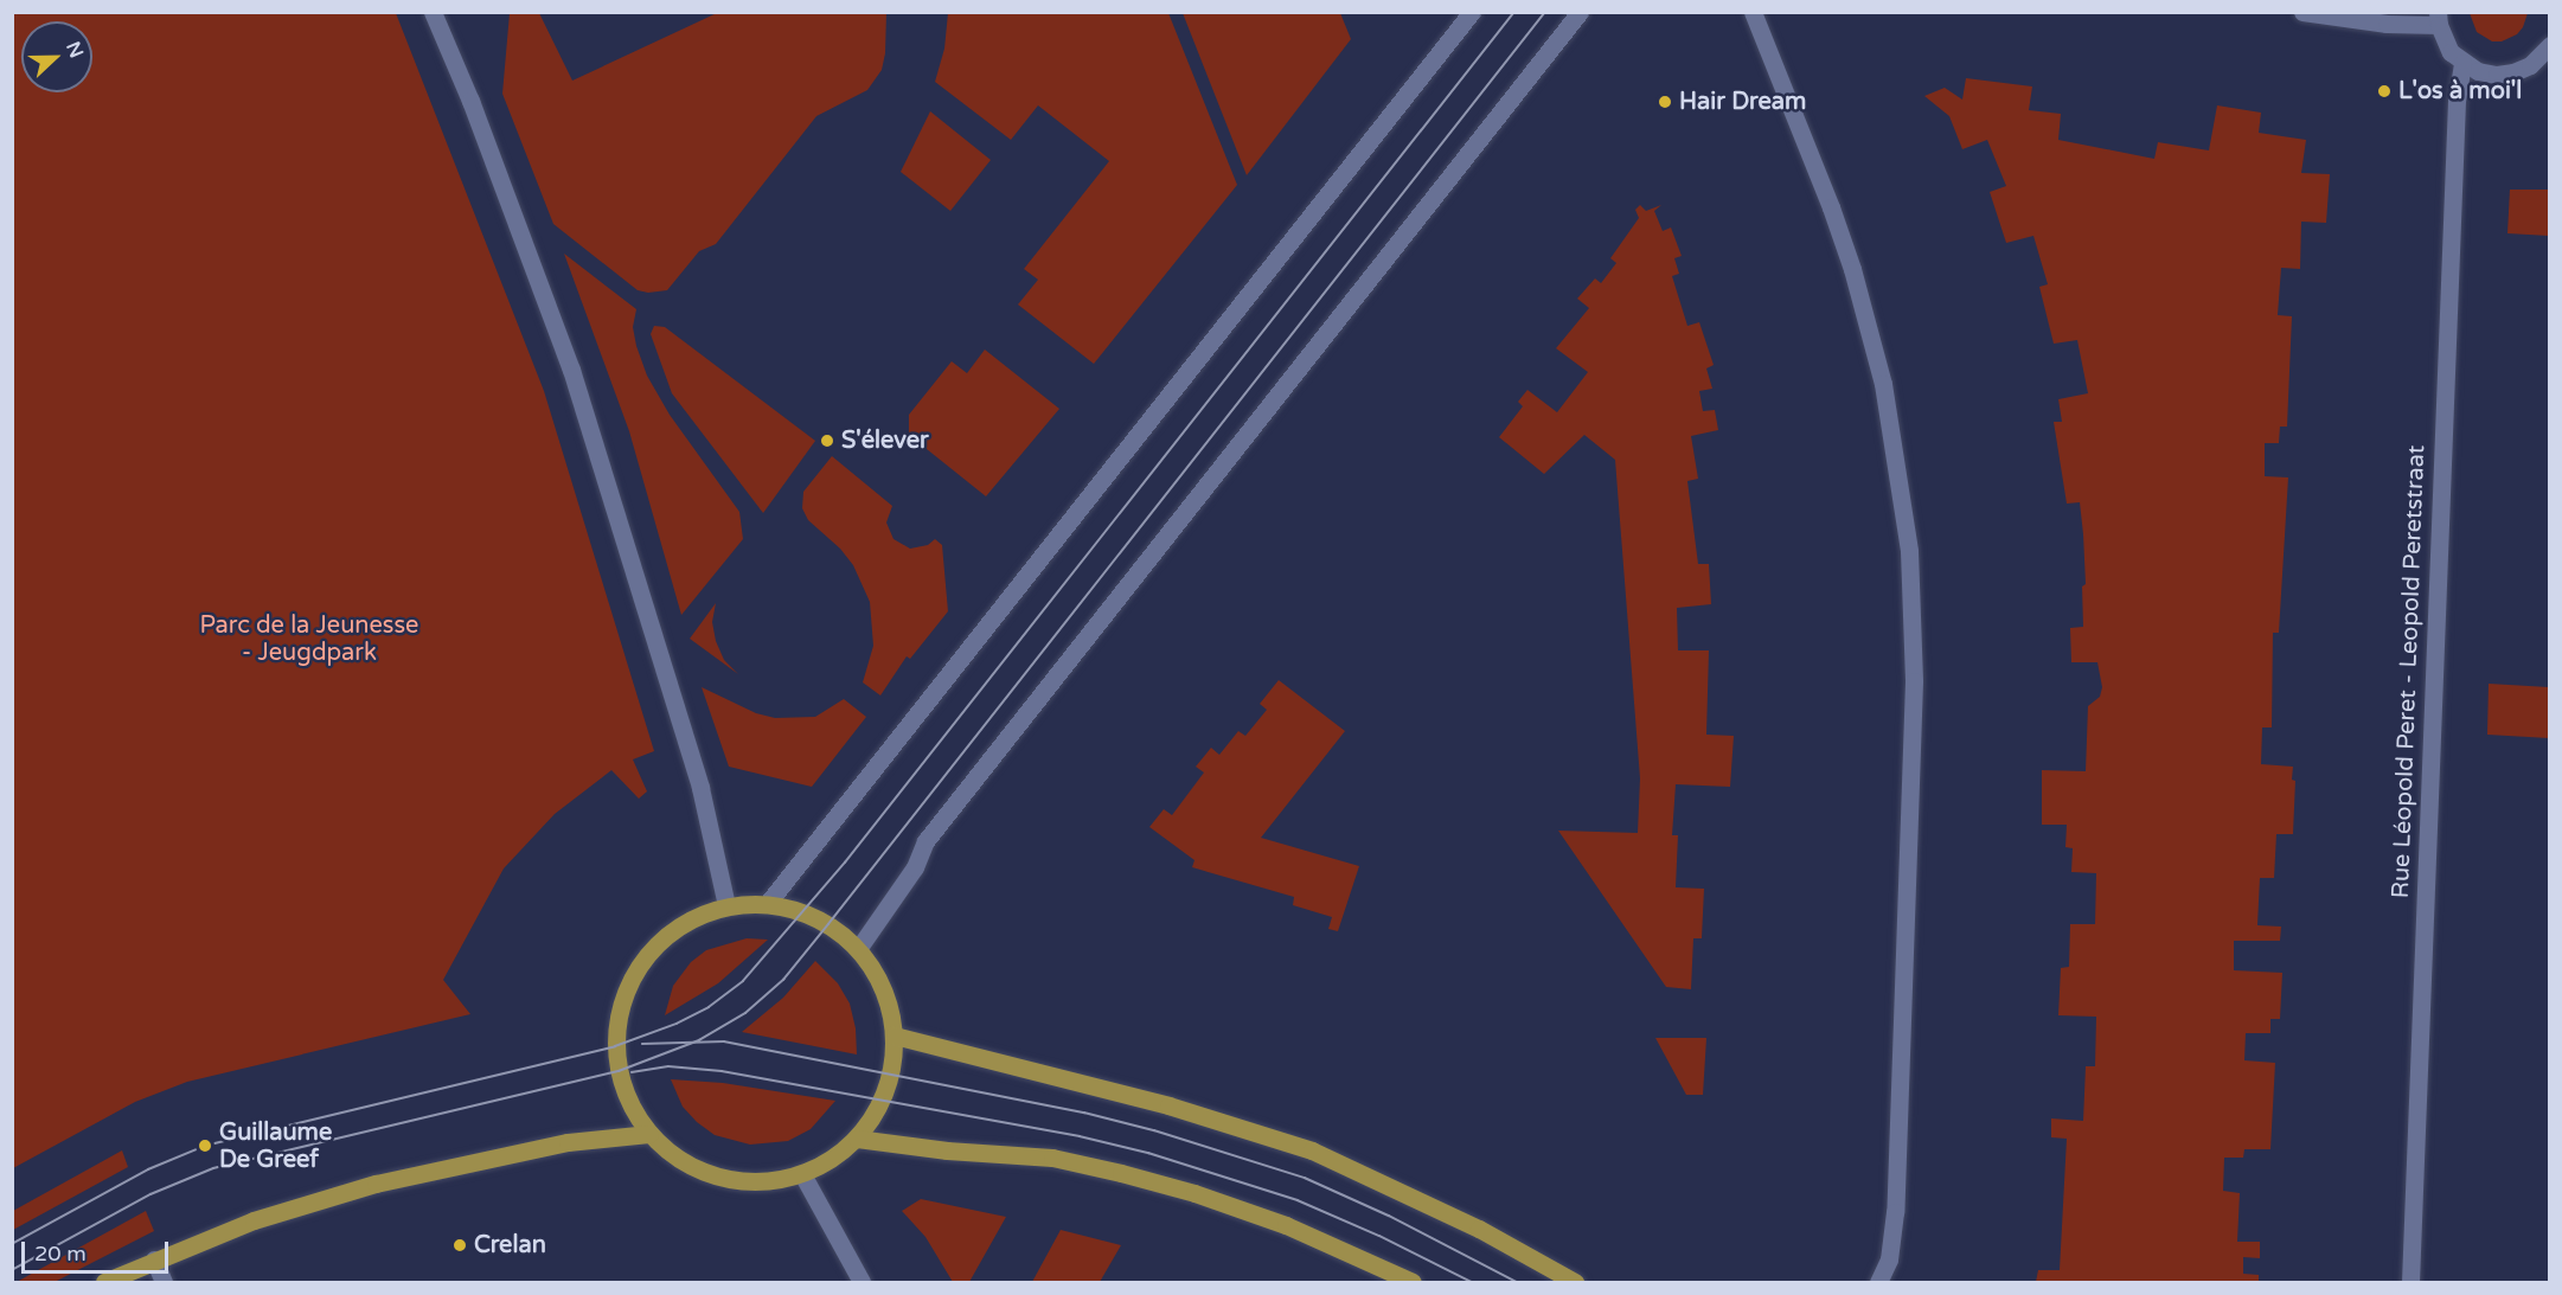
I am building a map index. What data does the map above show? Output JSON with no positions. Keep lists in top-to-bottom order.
{
  "streets": {
    "street": ["Rue Léopold Peret - Leopold Peretstraat"]
  },
  "parks": ["Parc de la Jeunesse - Jeugdpark"],
  "places": [
    "L'os à moi'l",
    "Hair Dream",
    "S'élever",
    "Guillaume De Greef",
    "Crelan"
  ],
  "scale_bar": "20 m",
  "north": "right"
}
